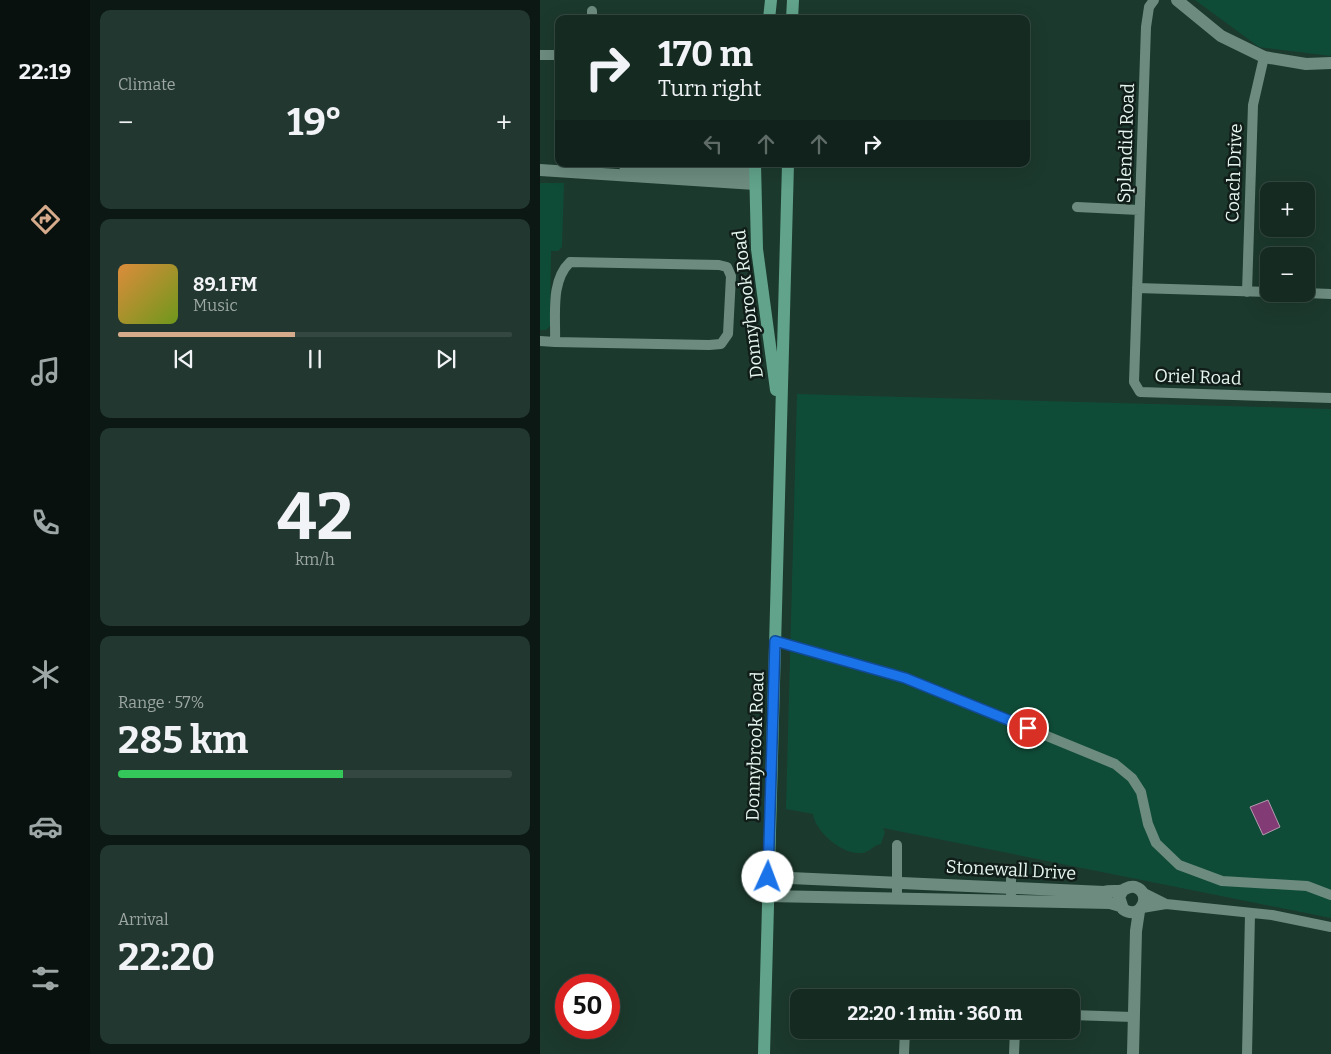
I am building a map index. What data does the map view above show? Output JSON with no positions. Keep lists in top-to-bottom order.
{
  "streets": {
    "main road": ["Donnybrook Road"],
    "street": [
      "Splendid Road",
      "Coach Drive",
      "Oriel Road",
      "Stonewall Drive"
    ]
  },
  "crossings": [
    ["Splendid Road", "Oriel Road"],
    ["Donnybrook Road", "Stonewall Drive"]
  ],
  "page": {
    "tabs": "22:19",
    "tile": [
      "Climate",
      ["42", "km/h"],
      ["Range · 57%", "285 km"],
      ["Arrival", "22:20"]
    ],
    "turn": ["170 m", "Turn right"],
    "heat": ["−", "19°", "+"],
    "map_buttons": ["+", "−"],
    "song": ["89.1 FM", "Music"],
    "limit": "50",
    "trip": "22:20 · 1 min · 360 m"
  }
}
